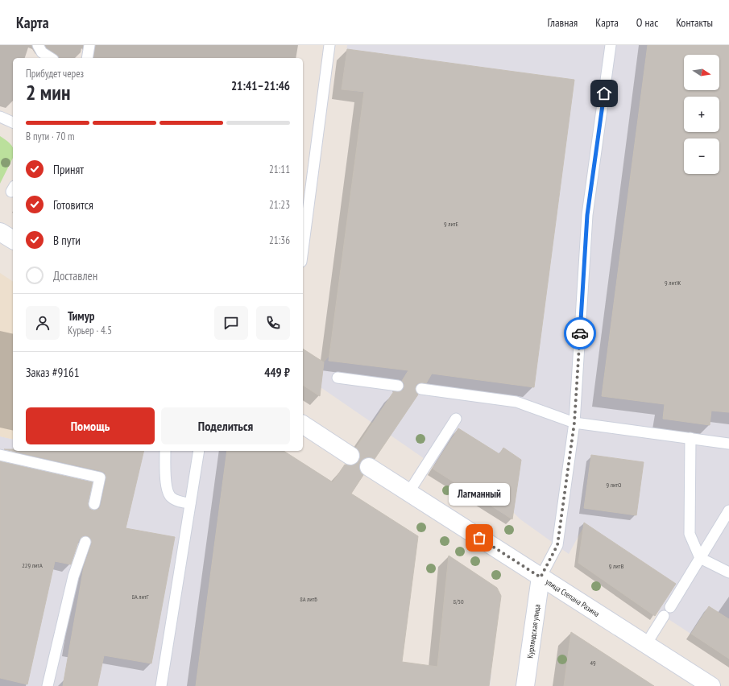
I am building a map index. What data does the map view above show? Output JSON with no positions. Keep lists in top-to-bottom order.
{
  "streets": {
    "street": ["улица Степана Разина", "Курляндская улица"]
  },
  "crossings": [
    ["улица Степана Разина", "Курляндская улица"]
  ],
  "places": ["Лагманный"],
  "house_numbers": [
    "9 литЕ",
    "9 литЖ",
    "9 литО",
    "229 литА",
    "9 литВ",
    "8А литГ",
    "8А литБ",
    "8/50",
    "49"
  ],
  "north": "right",
  "page": {
    "header": "Карта",
    "nav": [
      "Главная",
      "Карта",
      "О нас",
      "Контакты"
    ],
    "map_buttons": ["+", "−"],
    "heading": ["2 мин", "Прибудет через", "21:41–21:46"],
    "panel": [
      "Тимур",
      "Курьер · 4.5",
      "Заказ #9161",
      "449 ₽"
    ],
    "bar": "В пути · 70 m",
    "list": [
      ["Принят", "21:11"],
      ["Готовится", "21:23"],
      ["В пути", "21:36"],
      "Доставлен"
    ],
    "buttons": ["Помощь", "Поделиться"],
    "bubble": "Лагманный"
  }
}
